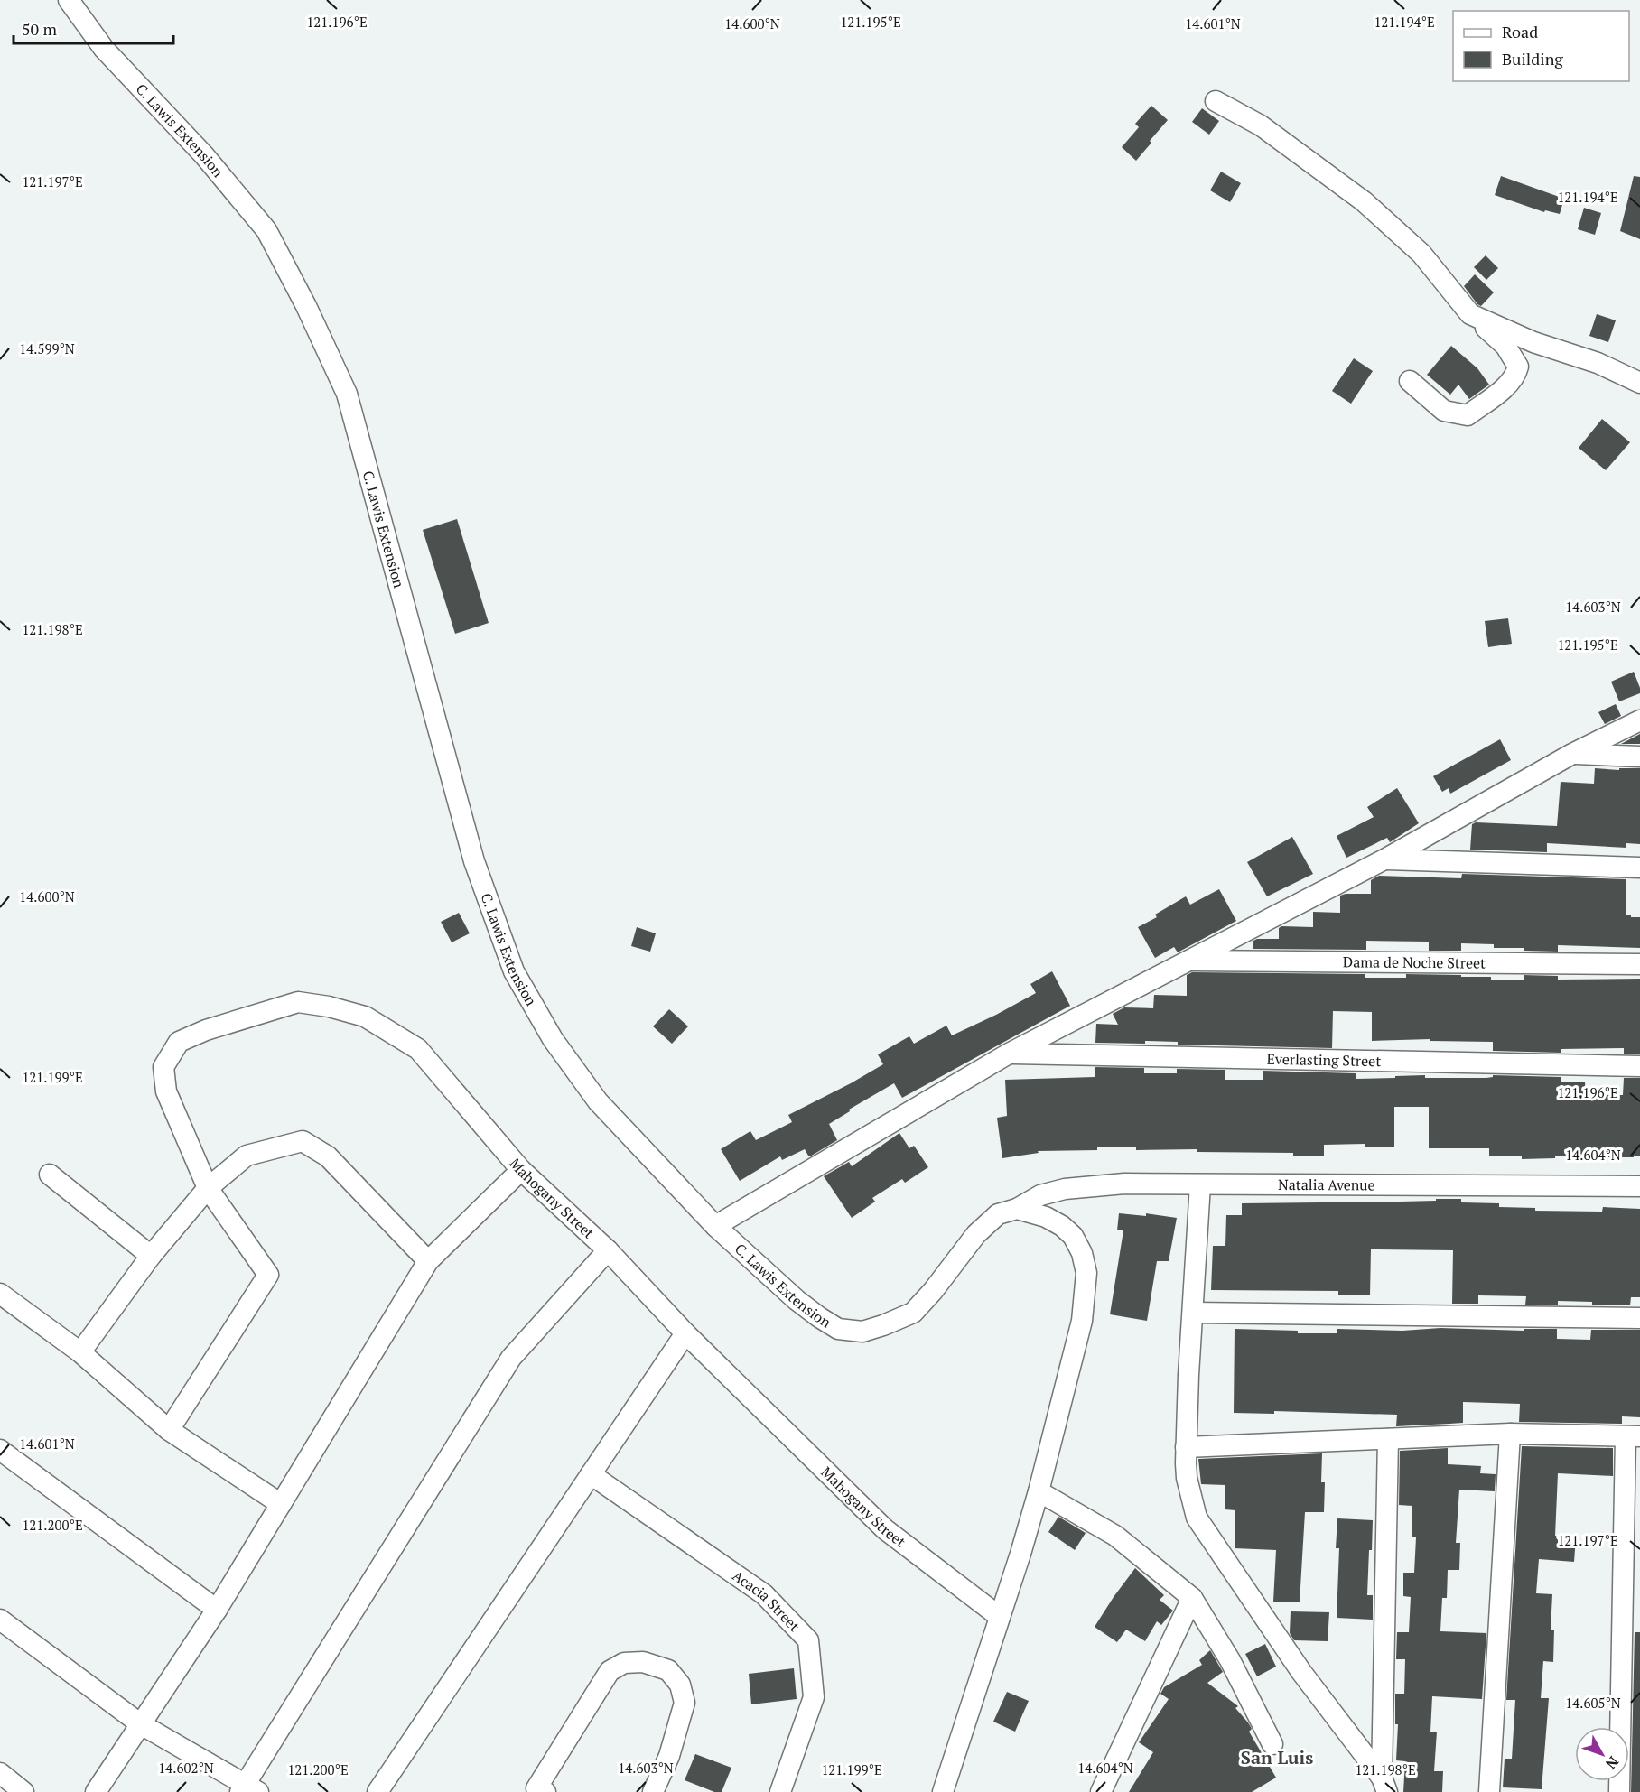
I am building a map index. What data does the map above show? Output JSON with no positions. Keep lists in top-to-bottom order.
{
  "streets": {
    "street": [
      "C. Lawis Extension",
      "Dama de Noche Street",
      "Everlasting Street",
      "Natalia Avenue",
      "Mahogany Street",
      "Acacia Street"
    ]
  },
  "crossings": [
    ["C. Lawis Extension", "Natalia Avenue"]
  ],
  "districts": ["San Luis"],
  "legend": ["Road", "Building"],
  "scale_bar": "50 m",
  "north": "bottom right",
  "coordinates": [
    "121.196°E",
    "121.195°E",
    "121.194°E",
    "14.600°N",
    "14.601°N",
    "121.197°E",
    "14.599°N",
    "14.603°N",
    "121.198°E",
    "121.199°E",
    "14.604°N",
    "121.200°E",
    "14.605°N",
    "14.602°N"
  ]
}
